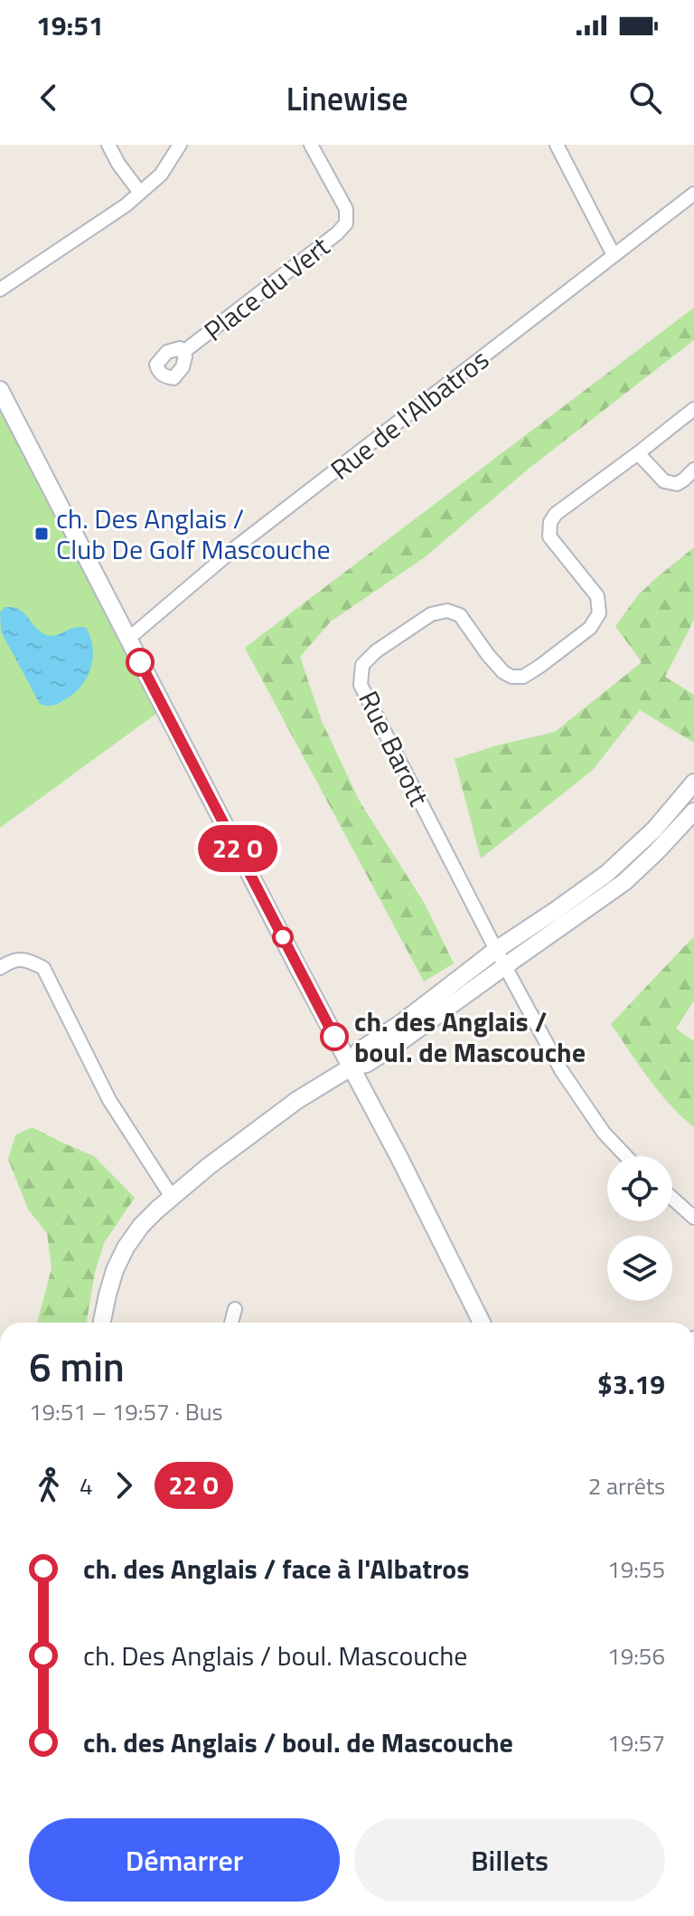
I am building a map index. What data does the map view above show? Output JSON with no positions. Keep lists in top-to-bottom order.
{
  "streets": {
    "street": ["Place du Vert", "Rue de l'Albatros", "Rue Barott"]
  },
  "places": {
    "transit": ["ch. Des Anglais / Club De Golf Mascouche"],
    "other": ["ch. des Anglais / boul. de Mascouche"]
  },
  "page": {
    "status": "19:51",
    "header": "Linewise",
    "on_map": "22 O",
    "heading": ["6 min", "19:51 – 19:57 · Bus", "$3.19"],
    "legs": ["4", "22 O", "2 arrêts"],
    "list": [
      {
        "name": "ch. des Anglais / face à l'Albatros",
        "value": "19:55"
      },
      {
        "name": "ch. Des Anglais / boul. Mascouche",
        "value": "19:56"
      },
      {
        "name": "ch. des Anglais / boul. de Mascouche",
        "value": "19:57"
      }
    ],
    "buttons": ["Démarrer", "Billets"]
  }
}
